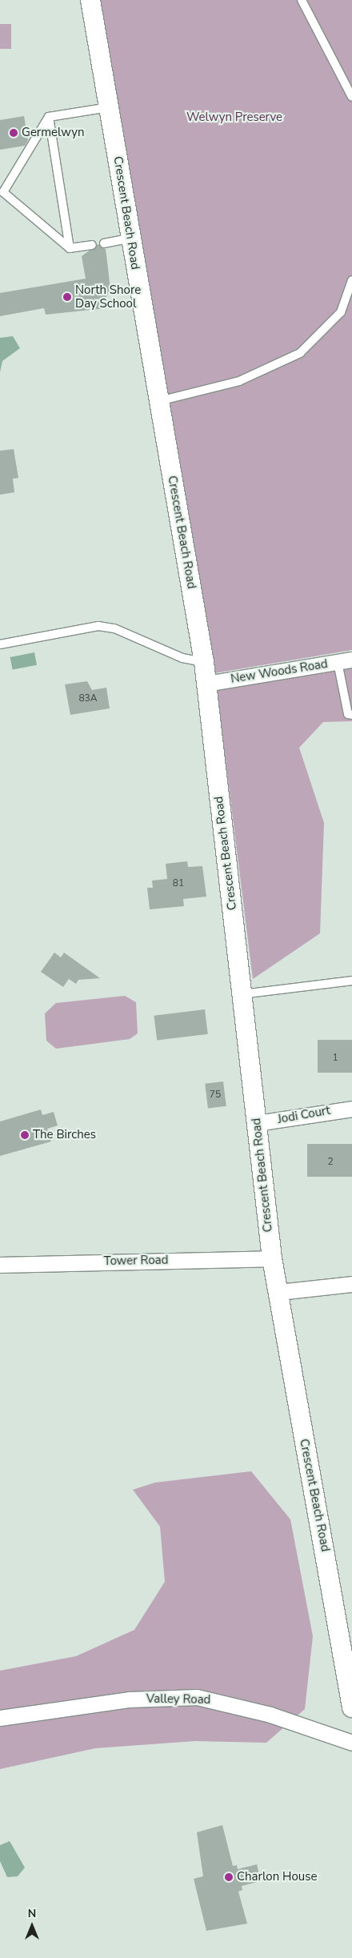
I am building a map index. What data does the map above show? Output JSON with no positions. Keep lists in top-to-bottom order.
{
  "streets": {
    "street": [
      "Crescent Beach Road",
      "New Woods Road",
      "Jodi Court",
      "Tower Road",
      "Valley Road"
    ]
  },
  "crossings": [
    ["Crescent Beach Road", "New Woods Road"],
    ["Crescent Beach Road", "Jodi Court"],
    ["Crescent Beach Road", "Tower Road"]
  ],
  "parks": ["Welwyn Preserve"],
  "places": [
    "Germelwyn",
    "North Shore Day School",
    "The Birches",
    "Charlon House"
  ],
  "house_numbers": [
    "83A",
    "81",
    "1",
    "75",
    "2"
  ],
  "north": "top"
}
